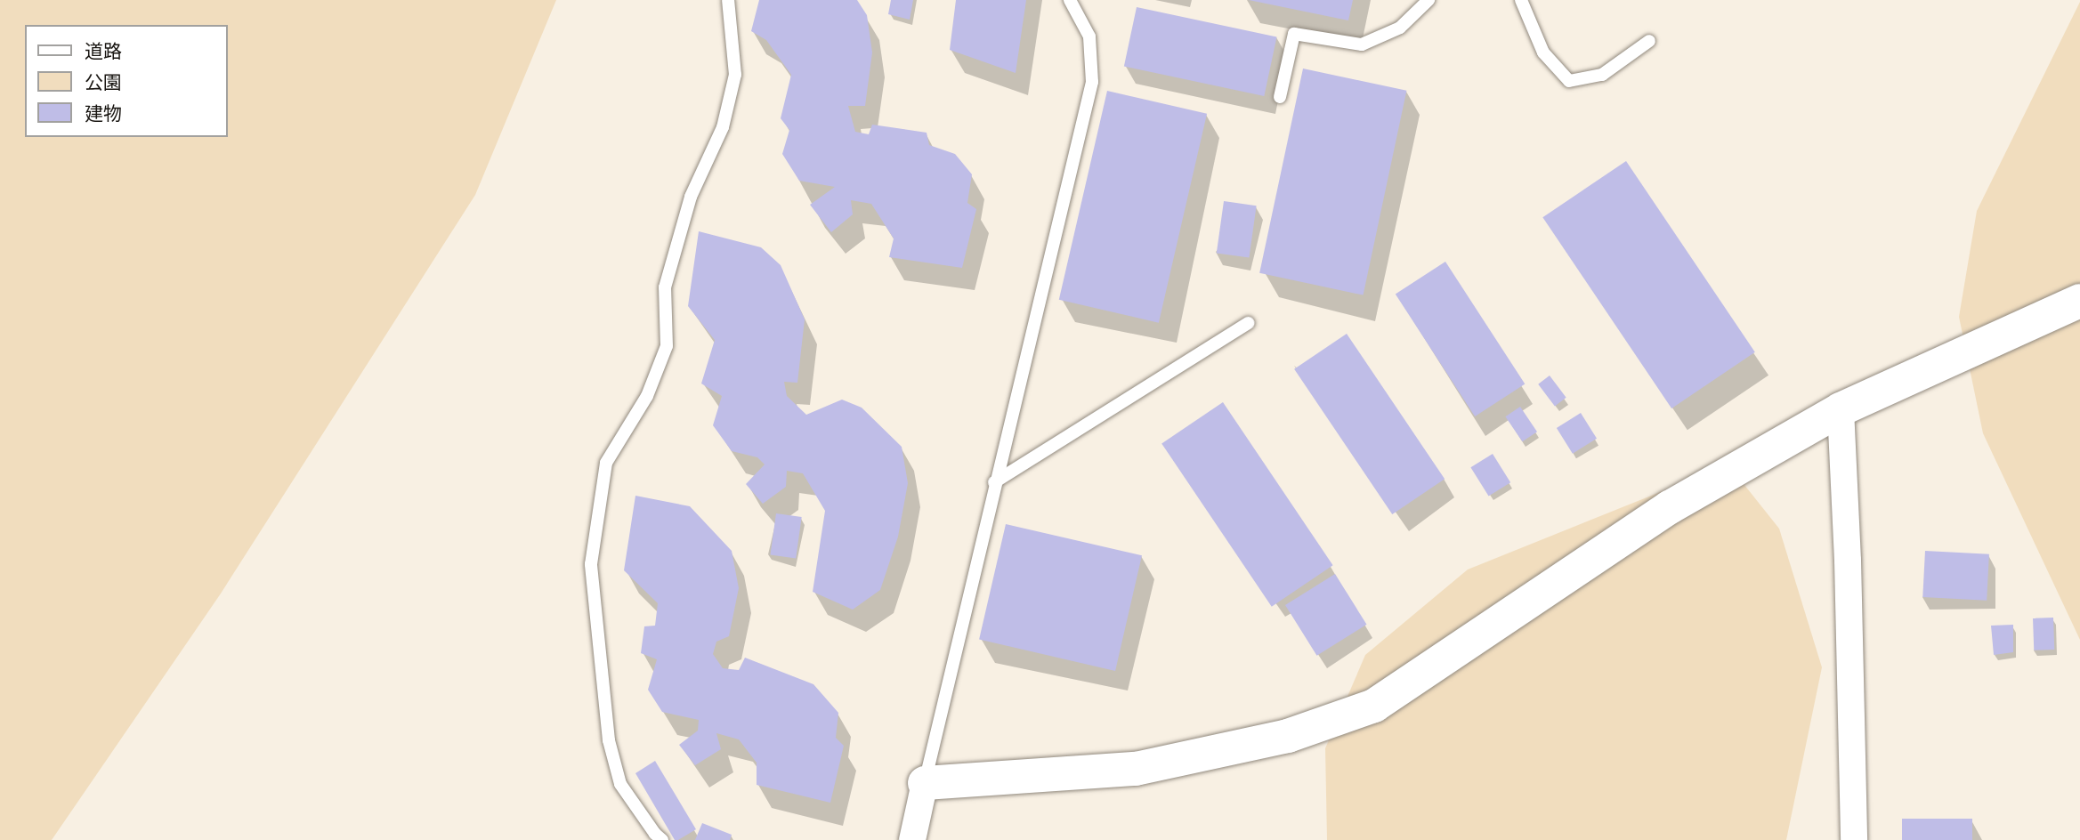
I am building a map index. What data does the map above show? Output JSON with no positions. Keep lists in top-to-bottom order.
{
  "legend": ["道路", "公園", "建物"]
}
